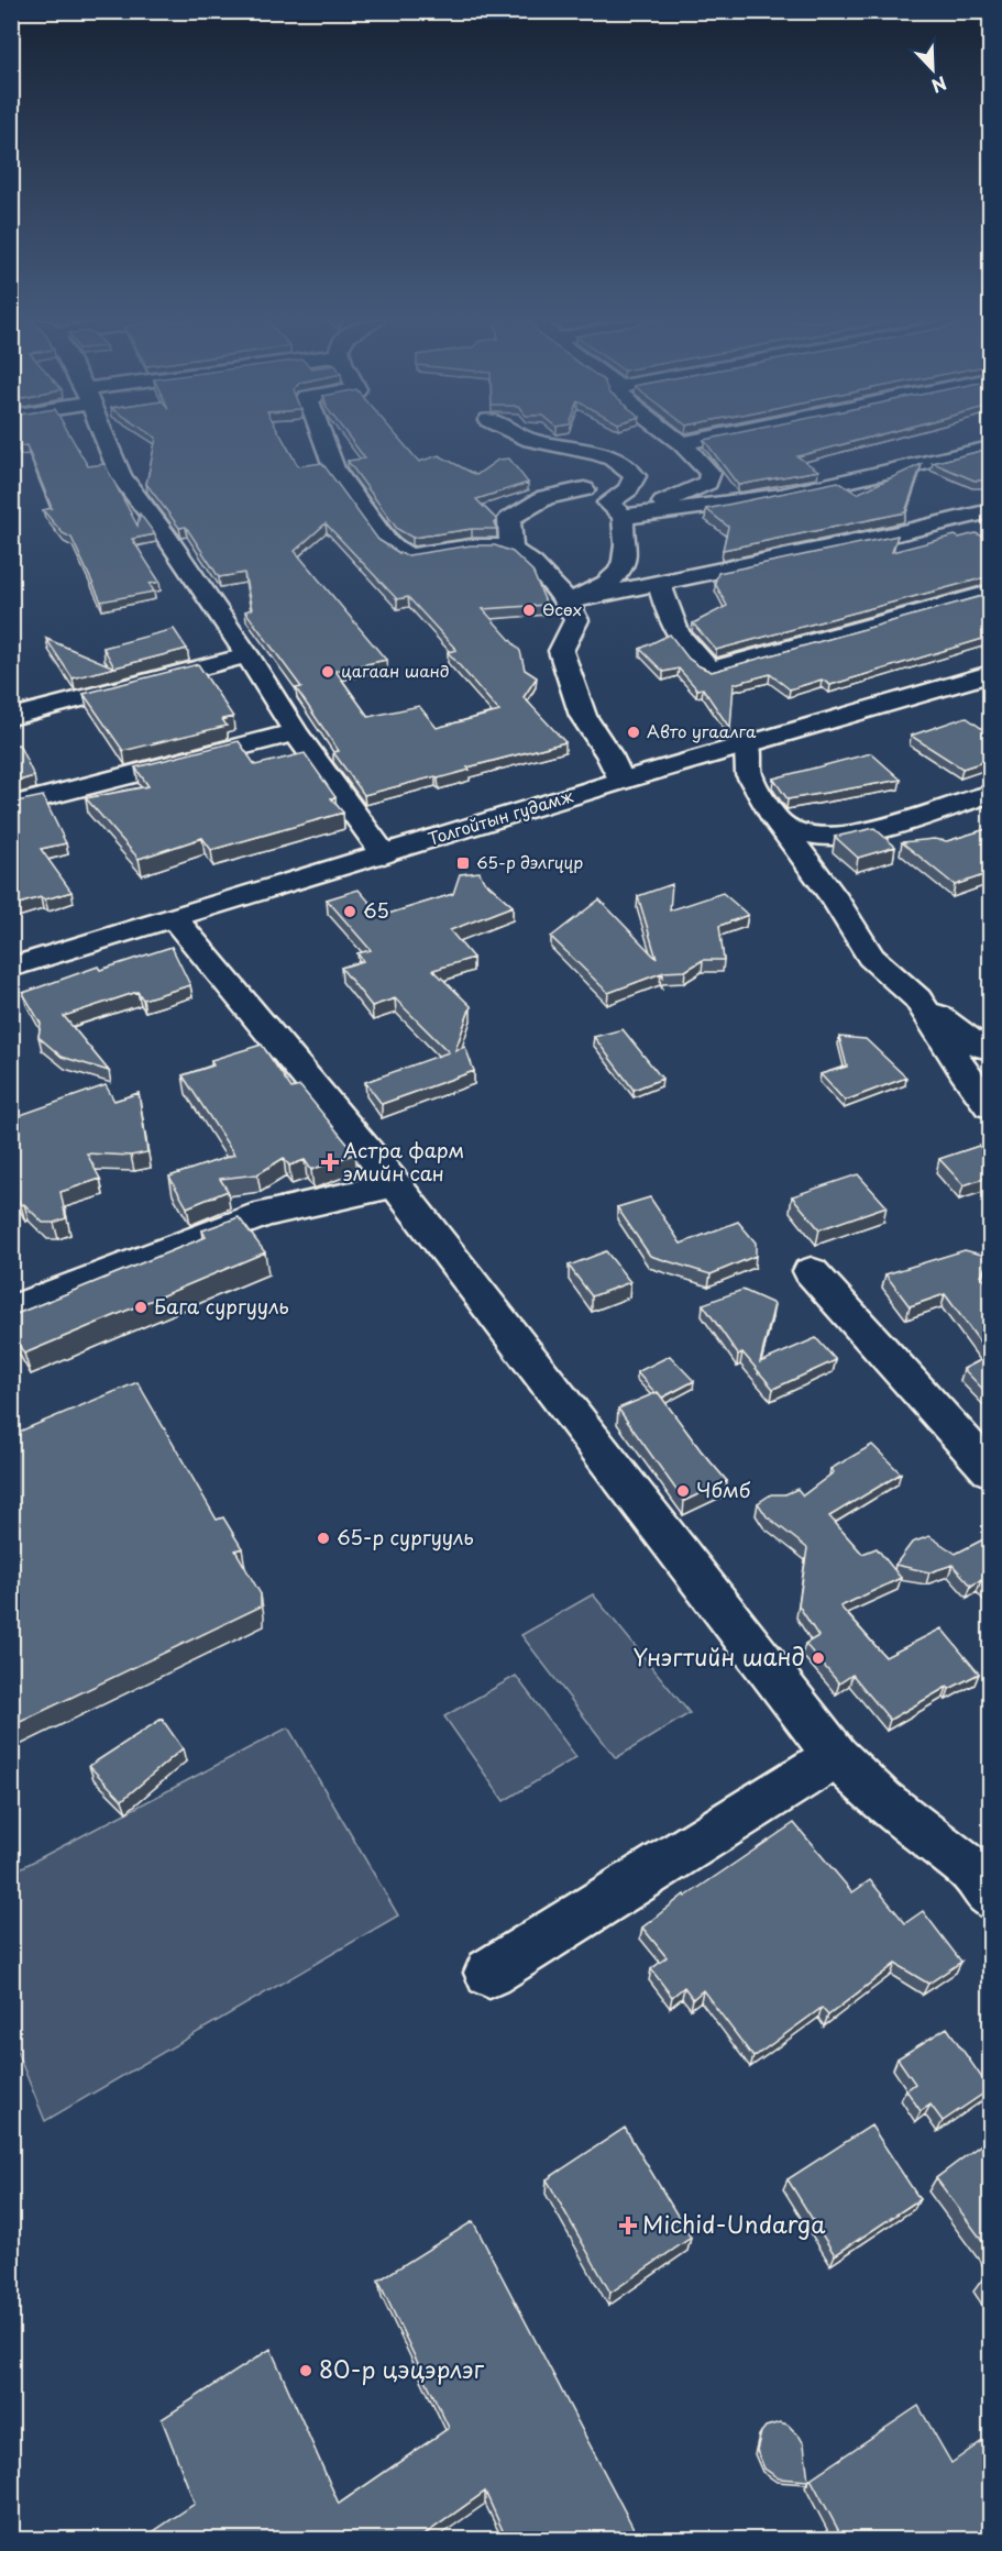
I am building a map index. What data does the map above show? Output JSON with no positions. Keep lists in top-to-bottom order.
{
  "streets": {
    "street": ["Толгойтын гудамж"]
  },
  "places": {
    "other": [
      "Өсөх",
      "цагаан шанд",
      "Авто угаалга",
      "65",
      "Бага сургууль",
      "Чбмб",
      "65-р сургууль",
      "Үнэгтийн шанд",
      "80-р цэцэрлэг"
    ],
    "transit": ["65-р дэлгүүр"],
    "health": ["Астра фарм эмийн сан", "Michid-Undarga"]
  },
  "north": "bottom right"
}
